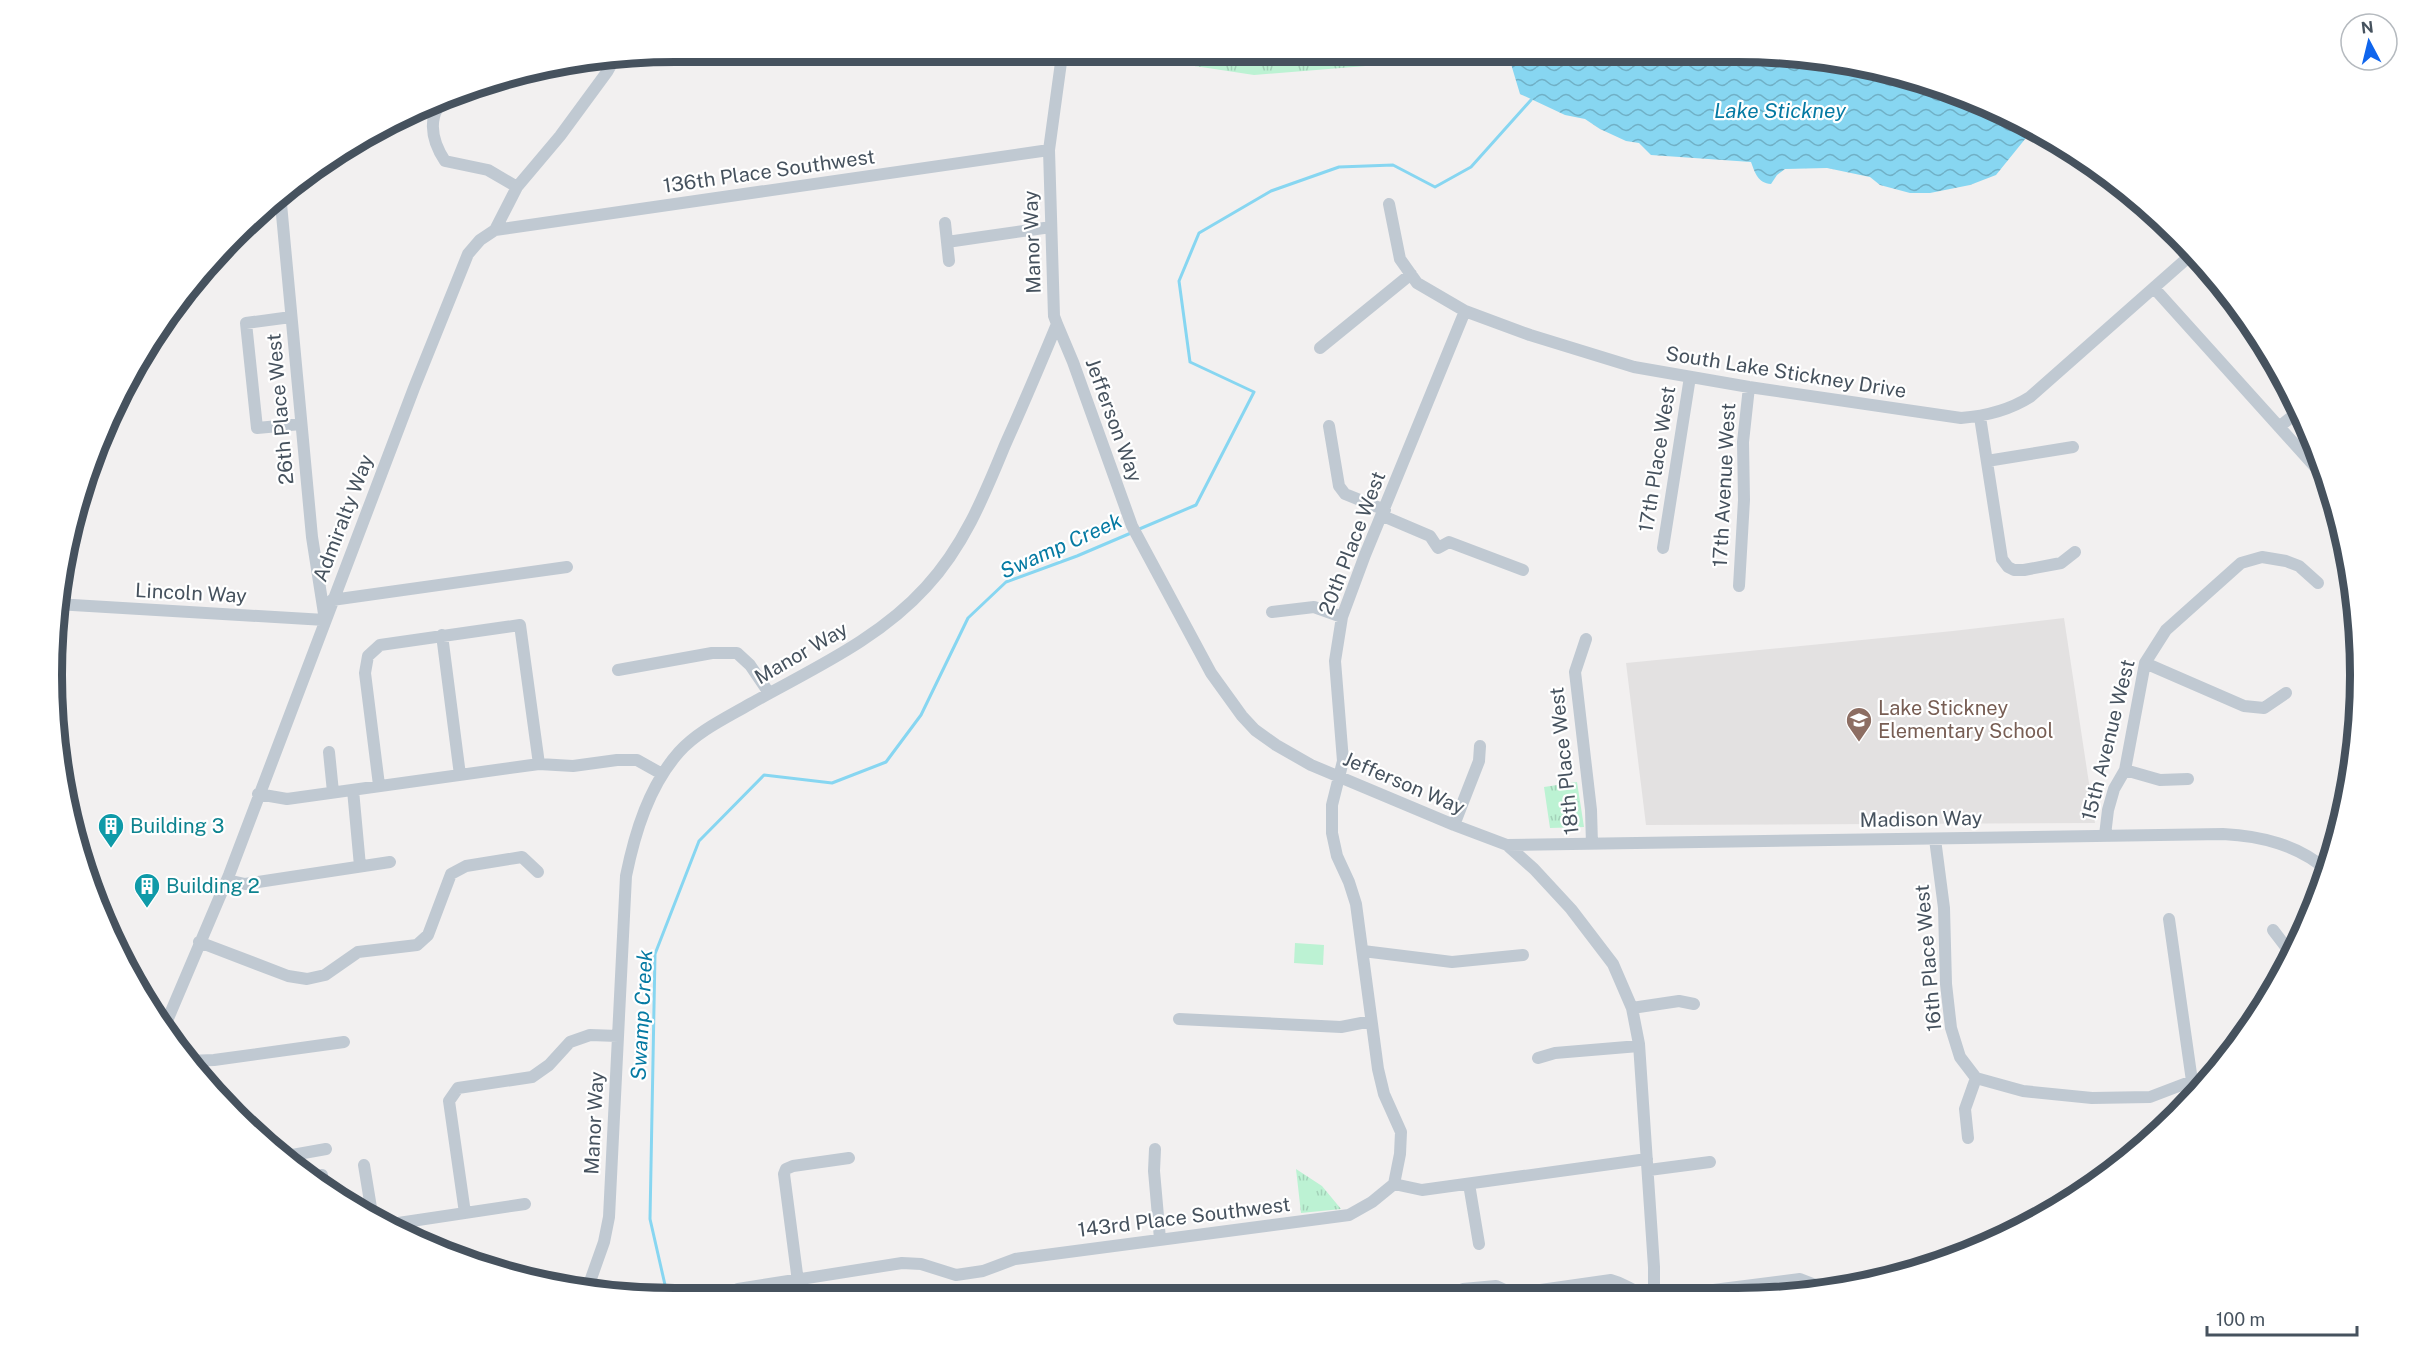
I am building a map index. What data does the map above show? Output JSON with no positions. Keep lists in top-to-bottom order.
{
  "streets": {
    "street": [
      "136th Place Southwest",
      "Manor Way",
      "South Lake Stickney Drive",
      "26th Place West",
      "Jefferson Way",
      "17th Place West",
      "17th Avenue West",
      "Admiralty Way",
      "20th Place West",
      "Lincoln Way",
      "15th Avenue West",
      "18th Place West",
      "Madison Way",
      "16th Place West",
      "143rd Place Southwest"
    ]
  },
  "crossings": [
    ["136th Place Southwest", "Manor Way"],
    ["136th Place Southwest", "Admiralty Way"],
    ["Manor Way", "Jefferson Way"],
    ["South Lake Stickney Drive", "17th Place West"],
    ["South Lake Stickney Drive", "17th Avenue West"],
    ["South Lake Stickney Drive", "20th Place West"],
    ["26th Place West", "Admiralty Way"],
    ["26th Place West", "Lincoln Way"],
    ["Jefferson Way", "20th Place West"],
    ["Jefferson Way", "Madison Way"],
    ["Admiralty Way", "Lincoln Way"],
    ["20th Place West", "143rd Place Southwest"],
    ["15th Avenue West", "Madison Way"],
    ["18th Place West", "Madison Way"],
    ["Madison Way", "16th Place West"]
  ],
  "water": ["Lake Stickney", "Swamp Creek"],
  "places": {
    "school or university": ["Lake Stickney Elementary School"],
    "building": ["Building 3", "Building 2"]
  },
  "scale_bar": "100 m",
  "north": "top"
}
